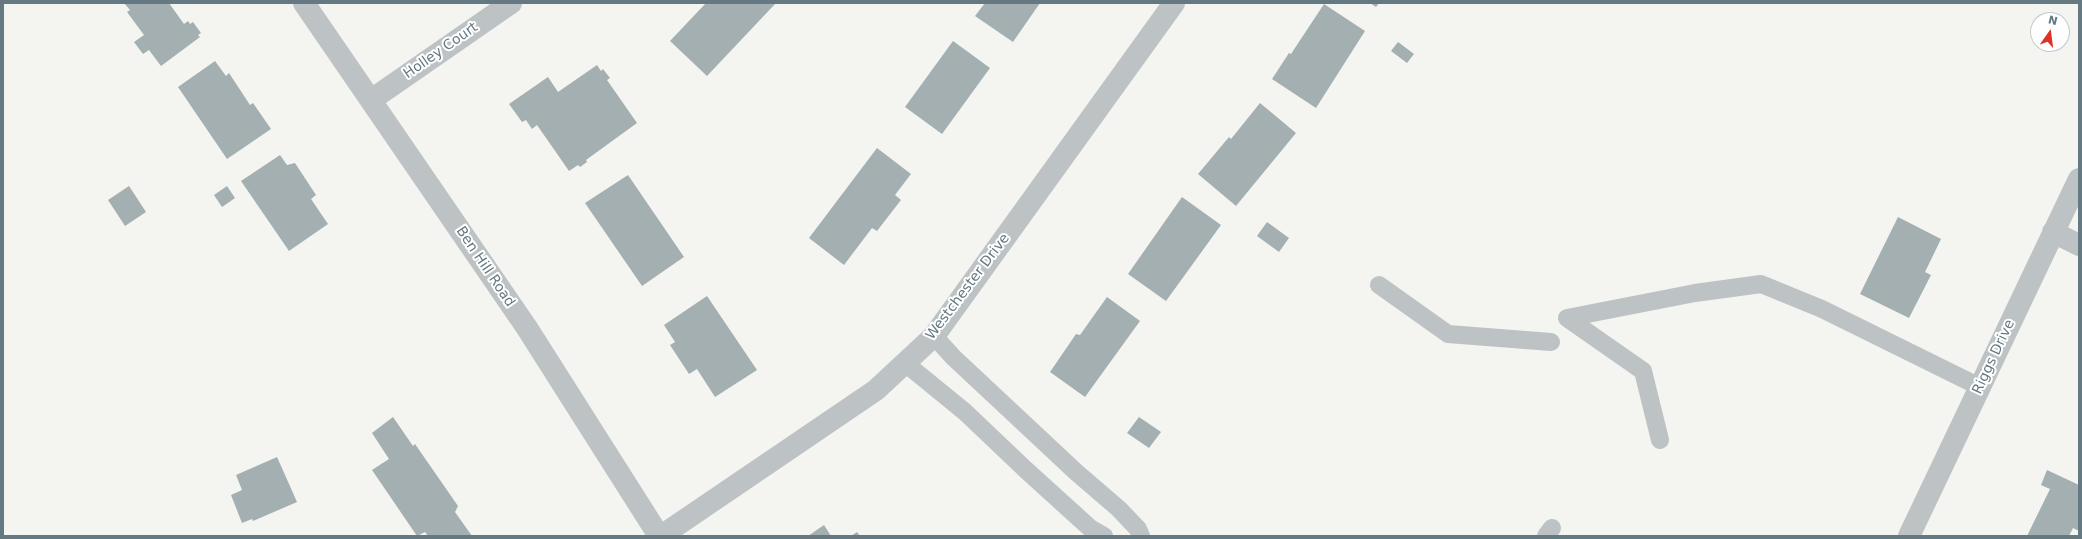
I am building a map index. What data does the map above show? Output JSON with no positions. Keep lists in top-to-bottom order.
{
  "streets": {
    "street": [
      "Holley Court",
      "Ben Hill Road",
      "Westchester Drive",
      "Riggs Drive"
    ]
  },
  "crossings": [
    ["Holley Court", "Ben Hill Road"],
    ["Ben Hill Road", "Westchester Drive"]
  ],
  "north": "top"
}
